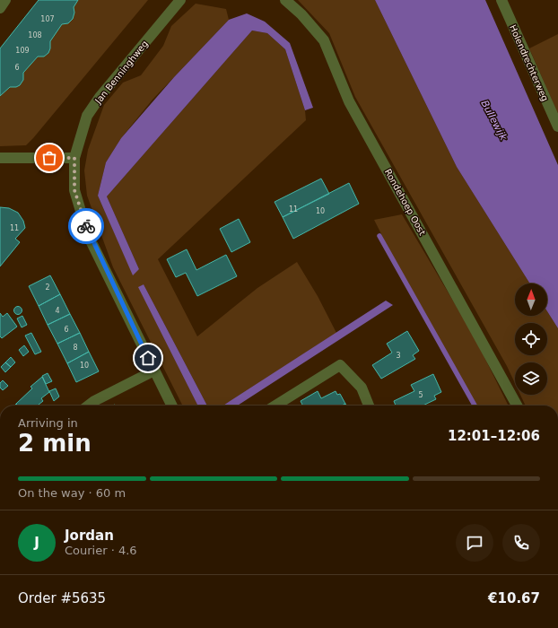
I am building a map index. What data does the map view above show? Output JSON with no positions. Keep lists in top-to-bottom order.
{
  "streets": {
    "street": ["Holendrechterweg", "Jan Benninghweg", "Rondehoep Oost"]
  },
  "water": ["Bullewijk"],
  "house_numbers": [
    "107",
    "108",
    "109",
    "6",
    "11",
    "10",
    "11",
    "2",
    "4",
    "6",
    "8",
    "3",
    "10",
    "5"
  ],
  "north": "top",
  "page": {
    "heading": ["2 min", "Arriving in", "12:01–12:06"],
    "panel": [
      "Jordan",
      "Courier · 4.6",
      "Order #5635",
      "€10.67"
    ],
    "bar": "On the way · 60 m",
    "round": "J"
  }
}
